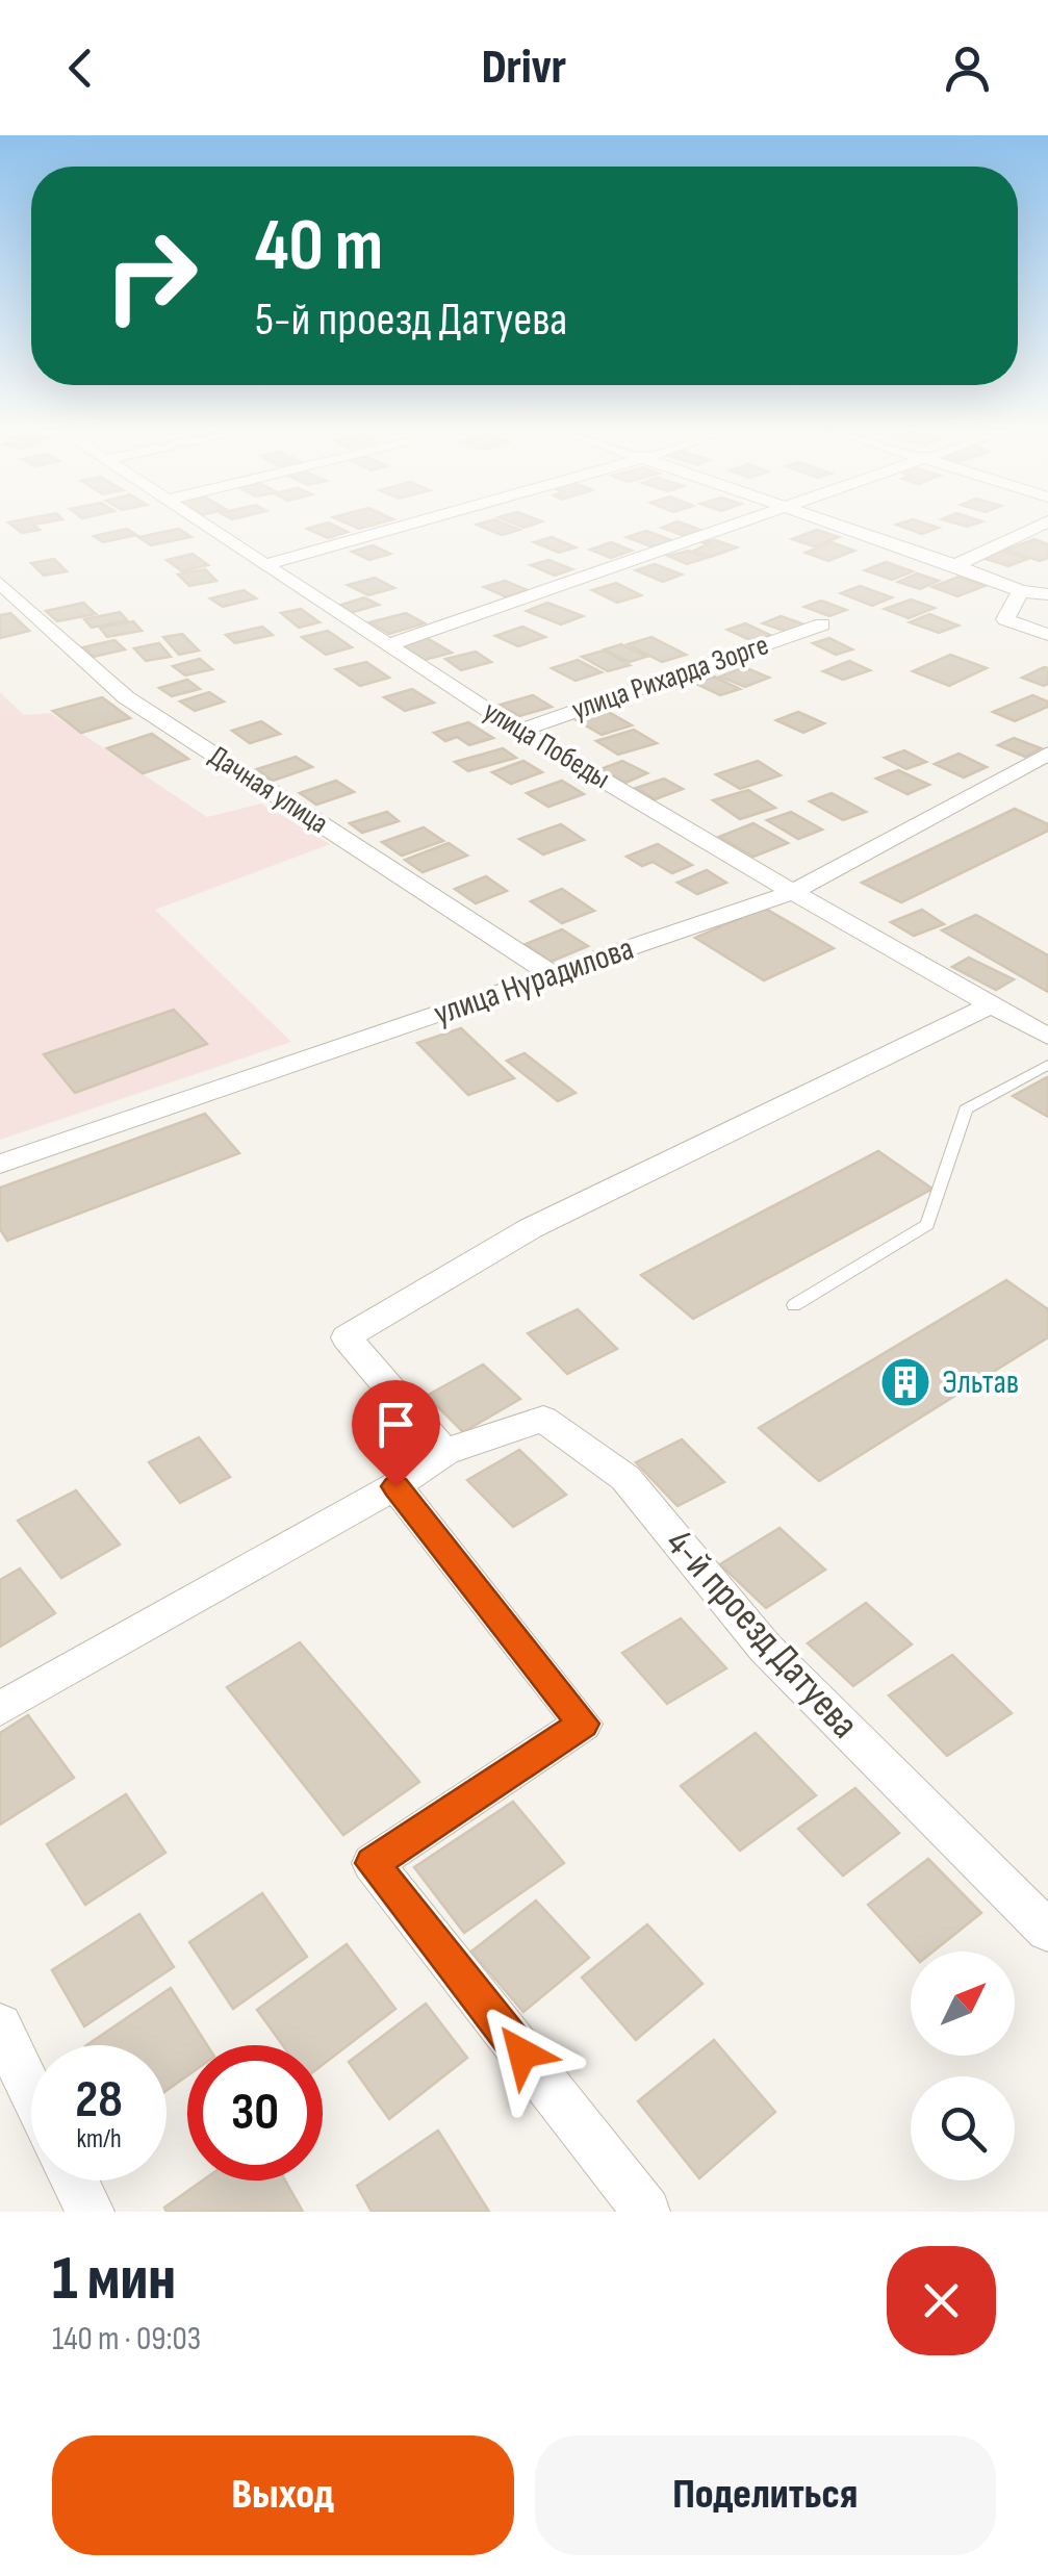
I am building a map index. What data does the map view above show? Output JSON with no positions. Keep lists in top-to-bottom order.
{
  "streets": {
    "street": [
      "улица Рихарда Зорге",
      "улица Победы",
      "Дачная улица",
      "улица Нурадилова",
      "4-й проезд Датуева"
    ]
  },
  "crossings": [
    ["улица Рихарда Зорге", "улица Победы"],
    ["улица Победы", "улица Нурадилова"],
    ["Дачная улица", "улица Нурадилова"]
  ],
  "places": {
    "building": ["Эльтав"]
  },
  "north": "top right",
  "page": {
    "header": "Drivr",
    "turn": ["40 m", "5-й проезд Датуева"],
    "speed": "28 km/h",
    "limit": "30",
    "heading": ["1 мин", "140 m · 09:03"],
    "buttons": ["Выход", "Поделиться"]
  }
}
